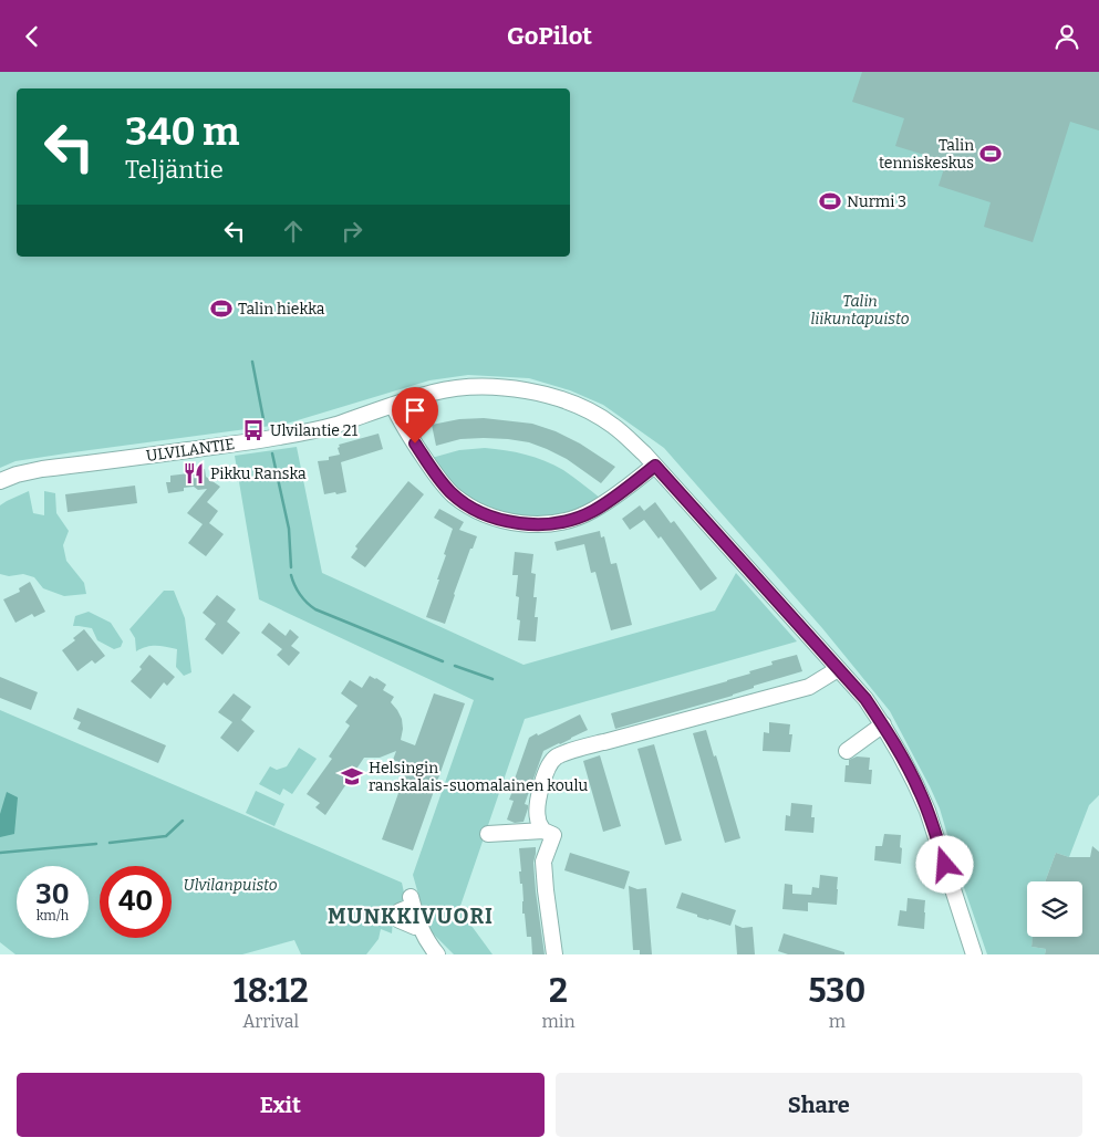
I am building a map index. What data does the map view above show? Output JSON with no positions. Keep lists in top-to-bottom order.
{
  "streets": {
    "street": ["ULVILANTIE"]
  },
  "districts": ["MUNKKIVUORI"],
  "parks": ["Talin liikuntapuisto", "Ulvilanpuisto"],
  "places": {
    "sports": ["Talin tenniskeskus", "Nurmi 3", "Talin hiekka"],
    "bus stop": ["Ulvilantie 21"],
    "restaurant": ["Pikku Ranska"],
    "school or university": ["Helsingin ranskalais-suomalainen koulu"]
  },
  "page": {
    "header": "GoPilot",
    "turn": ["340 m", "Teljäntie"],
    "speed": "30 km/h",
    "limit": "40",
    "eta": [
      "18:12",
      "Arrival",
      "2",
      "min",
      "530",
      "m"
    ],
    "buttons": ["Exit", "Share"]
  }
}
